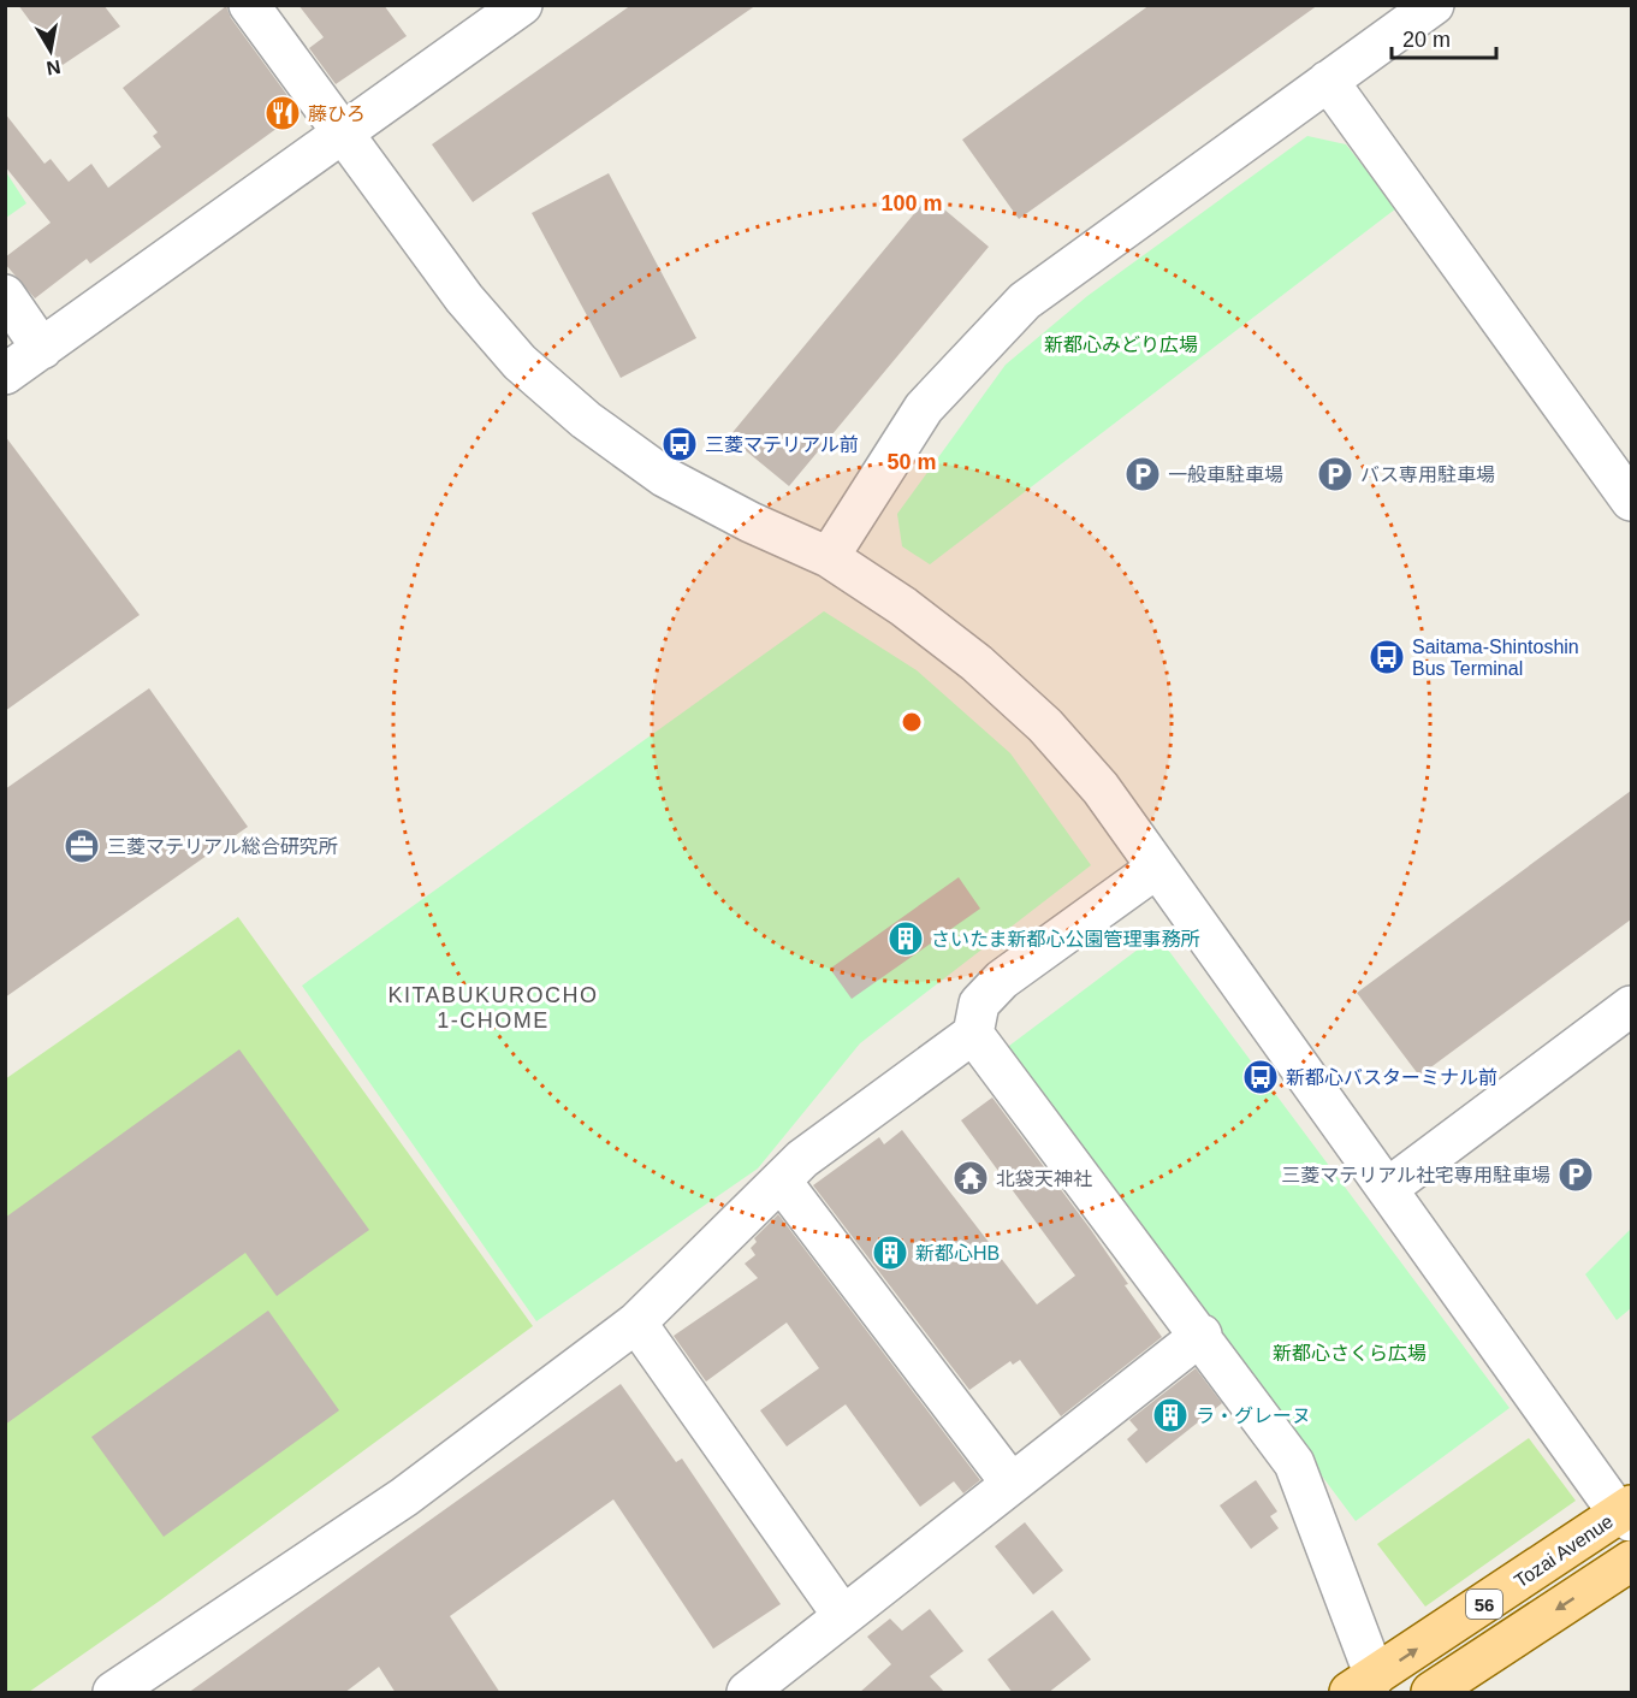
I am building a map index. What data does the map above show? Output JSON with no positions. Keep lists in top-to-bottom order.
{
  "streets": {
    "main road": ["Tozai Avenue", "56"]
  },
  "districts": ["KITABUKUROCHO 1-CHOME"],
  "parks": ["新都心みどり広場", "新都心さくら広場"],
  "places": {
    "restaurant": ["藤ひろ"],
    "bus stop": ["三菱マテリアル前", "Saitama-Shintoshin Bus Terminal", "新都心バスターミナル前"],
    "parking": ["一般車駐車場", "バス専用駐車場", "三菱マテリアル社宅専用駐車場"],
    "office": ["三菱マテリアル総合研究所"],
    "building": ["さいたま新都心公園管理事務所", "新都心HB", "ラ・グレーヌ"],
    "temple": ["北袋天神社"]
  },
  "scale_bar": "20 m",
  "north": "bottom",
  "rings": ["100 m", "50 m"]
}
